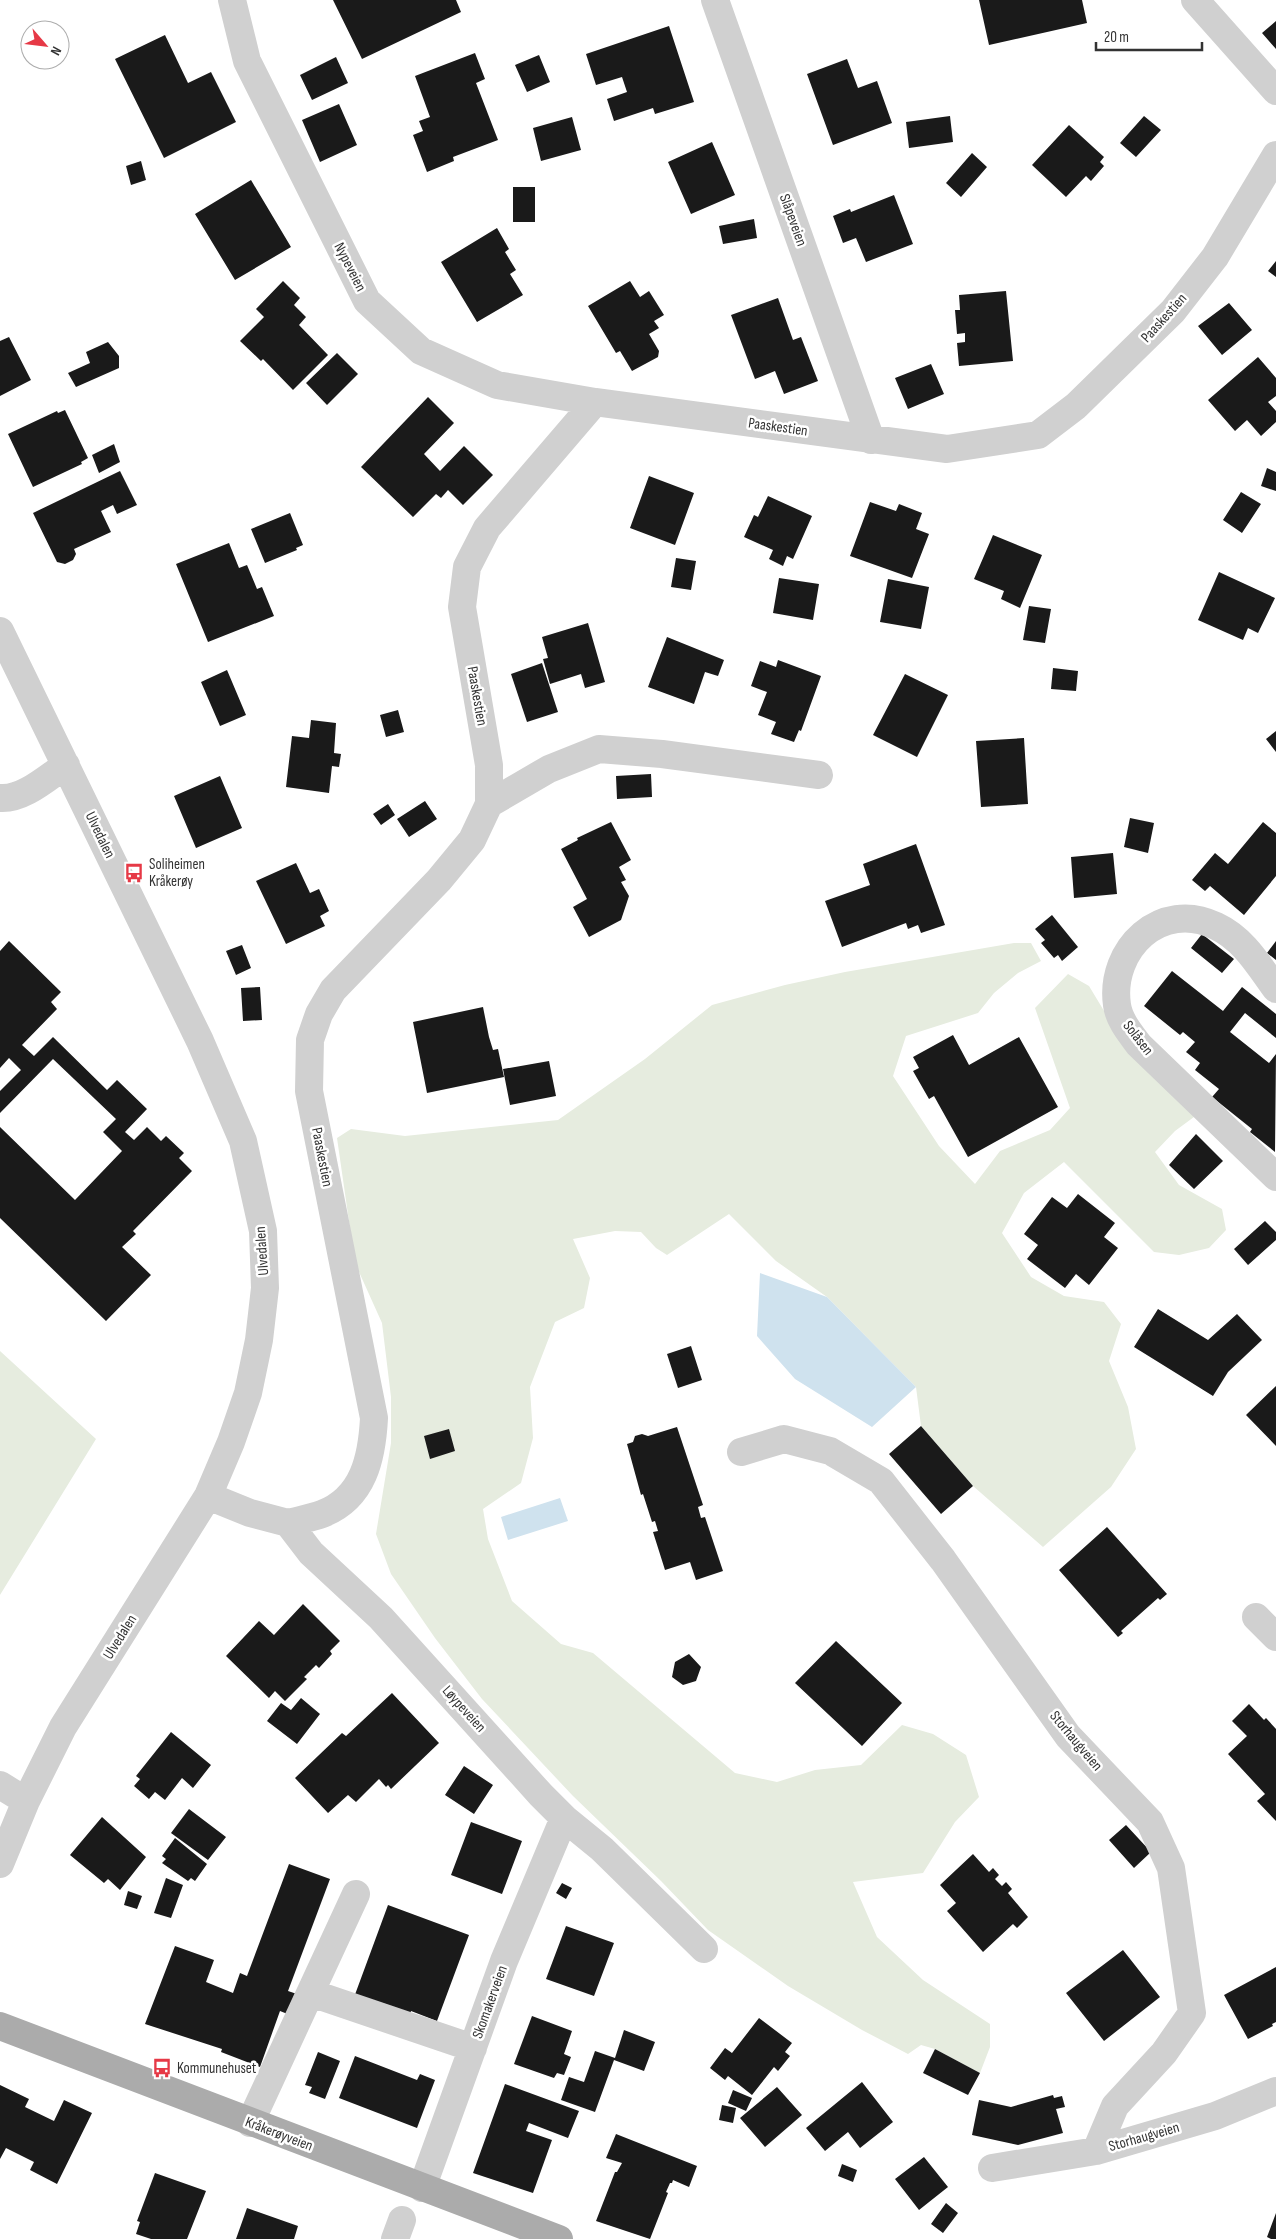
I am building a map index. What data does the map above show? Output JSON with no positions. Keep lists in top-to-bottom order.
{
  "streets": {
    "main road": ["Kråkerøyveien"],
    "street": [
      "Slåpeveien",
      "Nypeveien",
      "Paaskestien",
      "Ulvedalen",
      "Solåsen",
      "Løypeveien",
      "Storhaugveien",
      "Skomakerveien"
    ]
  },
  "crossings": [
    ["Slåpeveien", "Paaskestien"],
    ["Nypeveien", "Paaskestien"],
    ["Paaskestien", "Løypeveien"],
    ["Løypeveien", "Skomakerveien"],
    ["Skomakerveien", "Kråkerøyveien"]
  ],
  "places": {
    "bus stop": ["Soliheimen Kråkerøy", "Kommunehuset"]
  },
  "scale_bar": "20 m",
  "north": "bottom right"
}
